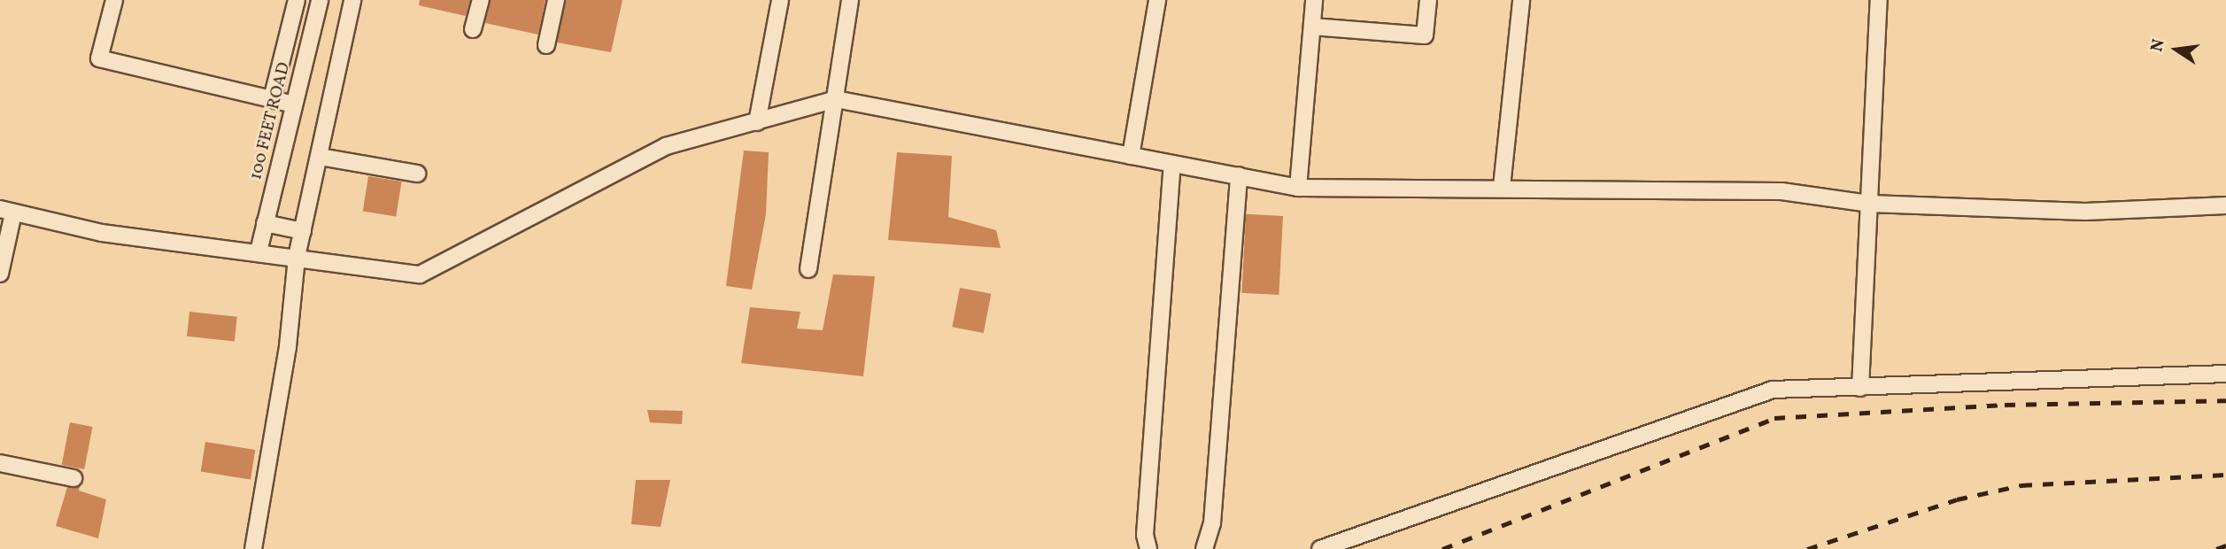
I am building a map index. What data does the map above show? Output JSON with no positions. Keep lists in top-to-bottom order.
{
  "streets": {
    "street": ["100 FEET ROAD"]
  },
  "north": "left"
}
